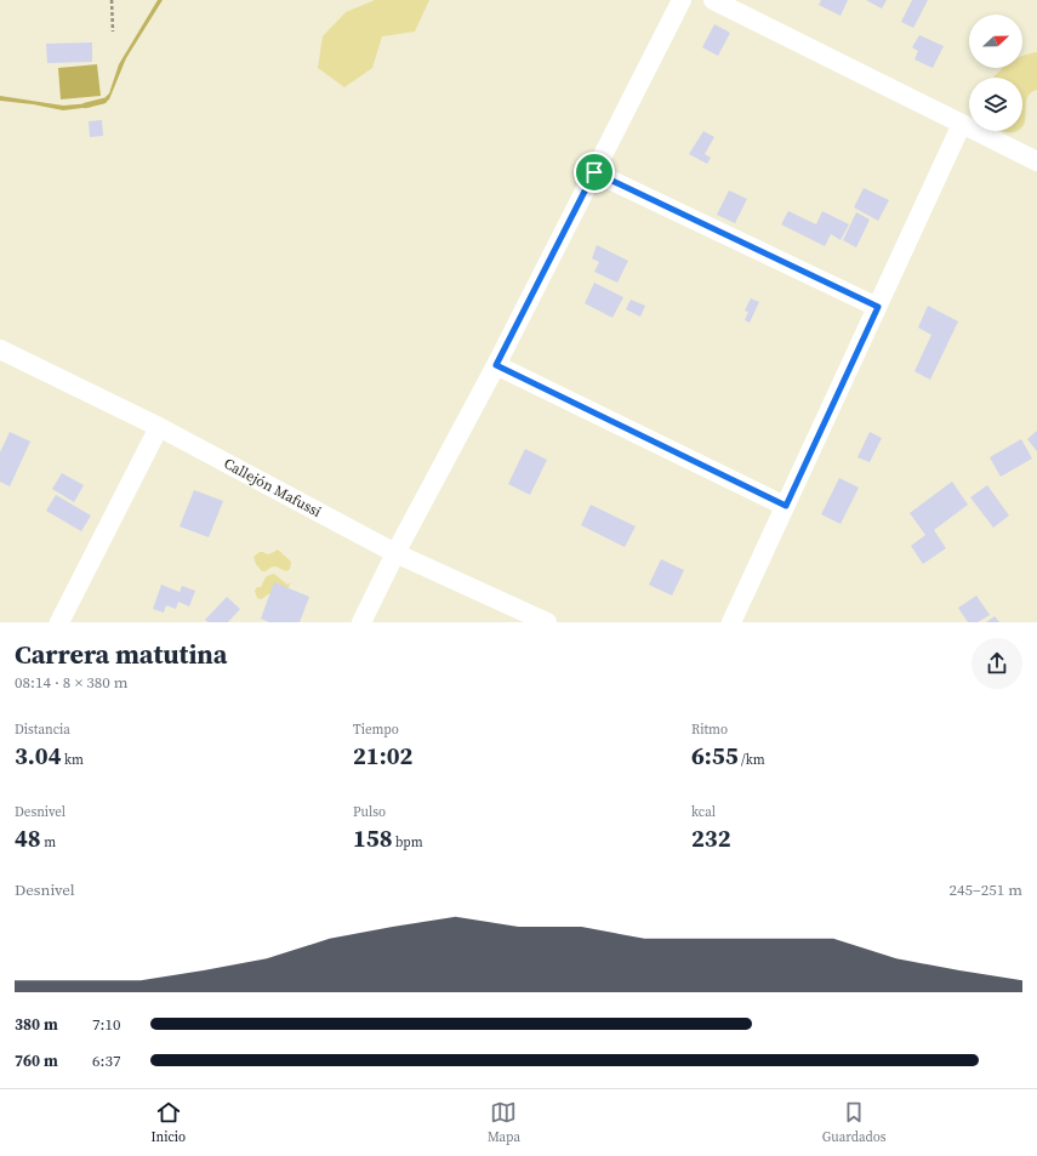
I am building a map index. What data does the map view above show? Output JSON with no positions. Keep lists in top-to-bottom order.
{
  "streets": {
    "street": ["Callejón Mafussi"]
  },
  "north": "right",
  "page": {
    "heading": ["Carrera matutina", "08:14 · 8 × 380 m"],
    "stats": [
      ["Distancia", "3.04 km"],
      ["Tiempo", "21:02"],
      ["Ritmo", "6:55 /km"],
      ["Desnivel", "48 m"],
      ["Pulso", "158 bpm"],
      ["kcal", "232"]
    ],
    "chart": ["Desnivel", "245–251 m"],
    "list": [
      {
        "name": "380 m",
        "note": "7:10"
      },
      {
        "name": "760 m",
        "note": "6:37"
      }
    ],
    "tabs": ["Inicio", "Mapa", "Guardados"]
  }
}
